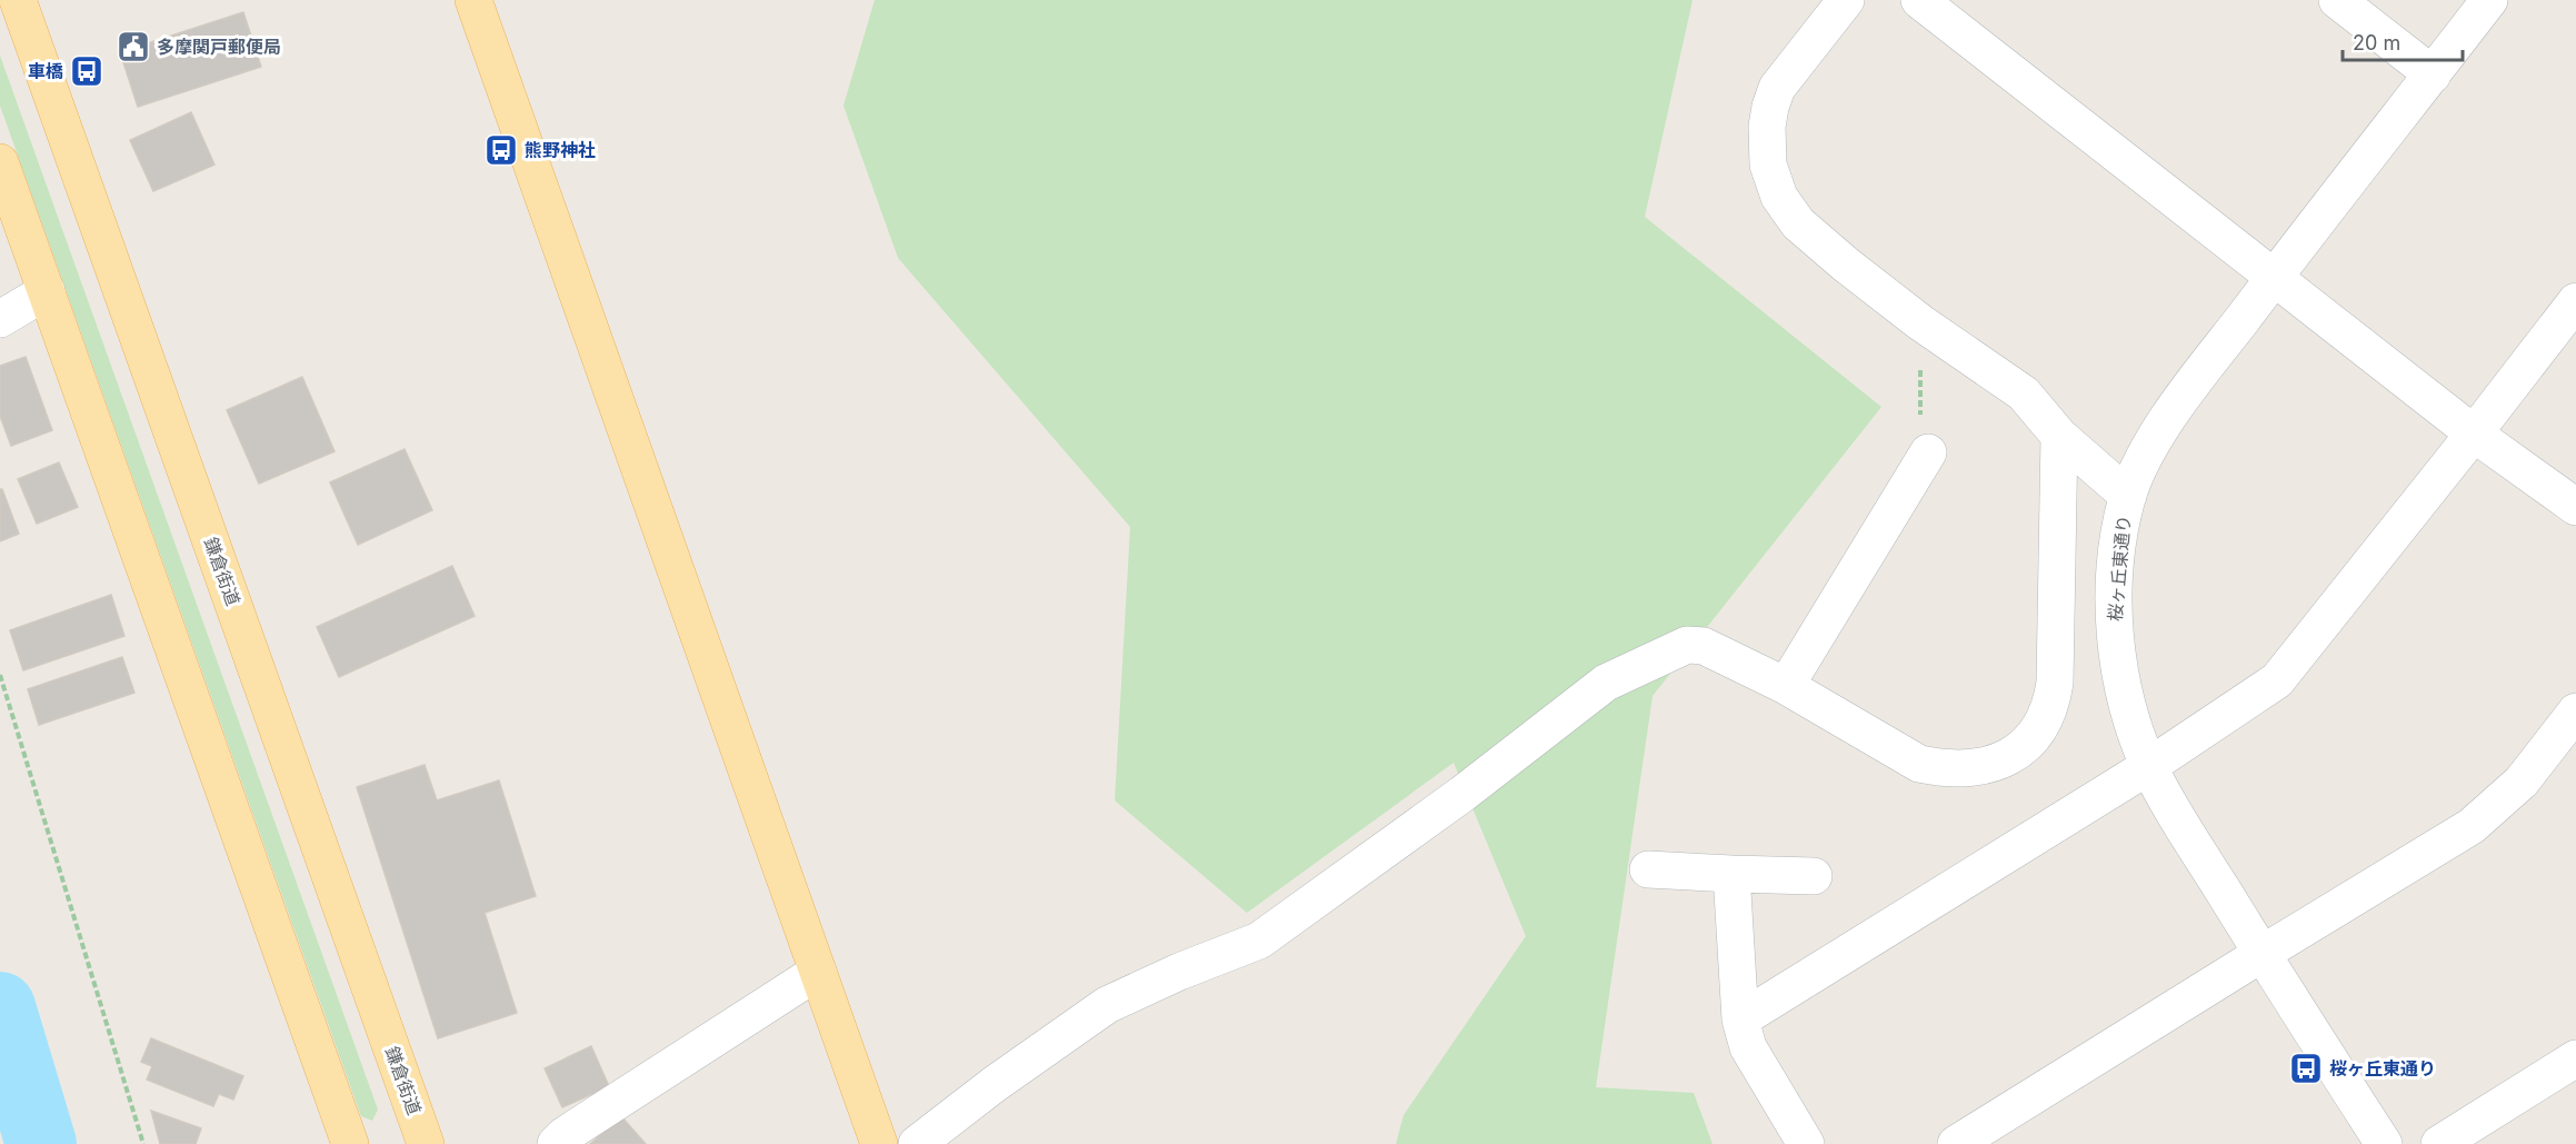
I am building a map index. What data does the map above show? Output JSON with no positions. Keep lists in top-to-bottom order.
{
  "streets": {
    "main road": ["鎌倉街道"],
    "street": ["桜ヶ丘東通り"]
  },
  "places": {
    "public building": ["多摩関戸郵便局"],
    "bus stop": ["車橋", "熊野神社", "桜ヶ丘東通り"]
  },
  "scale_bar": "20 m"
}
